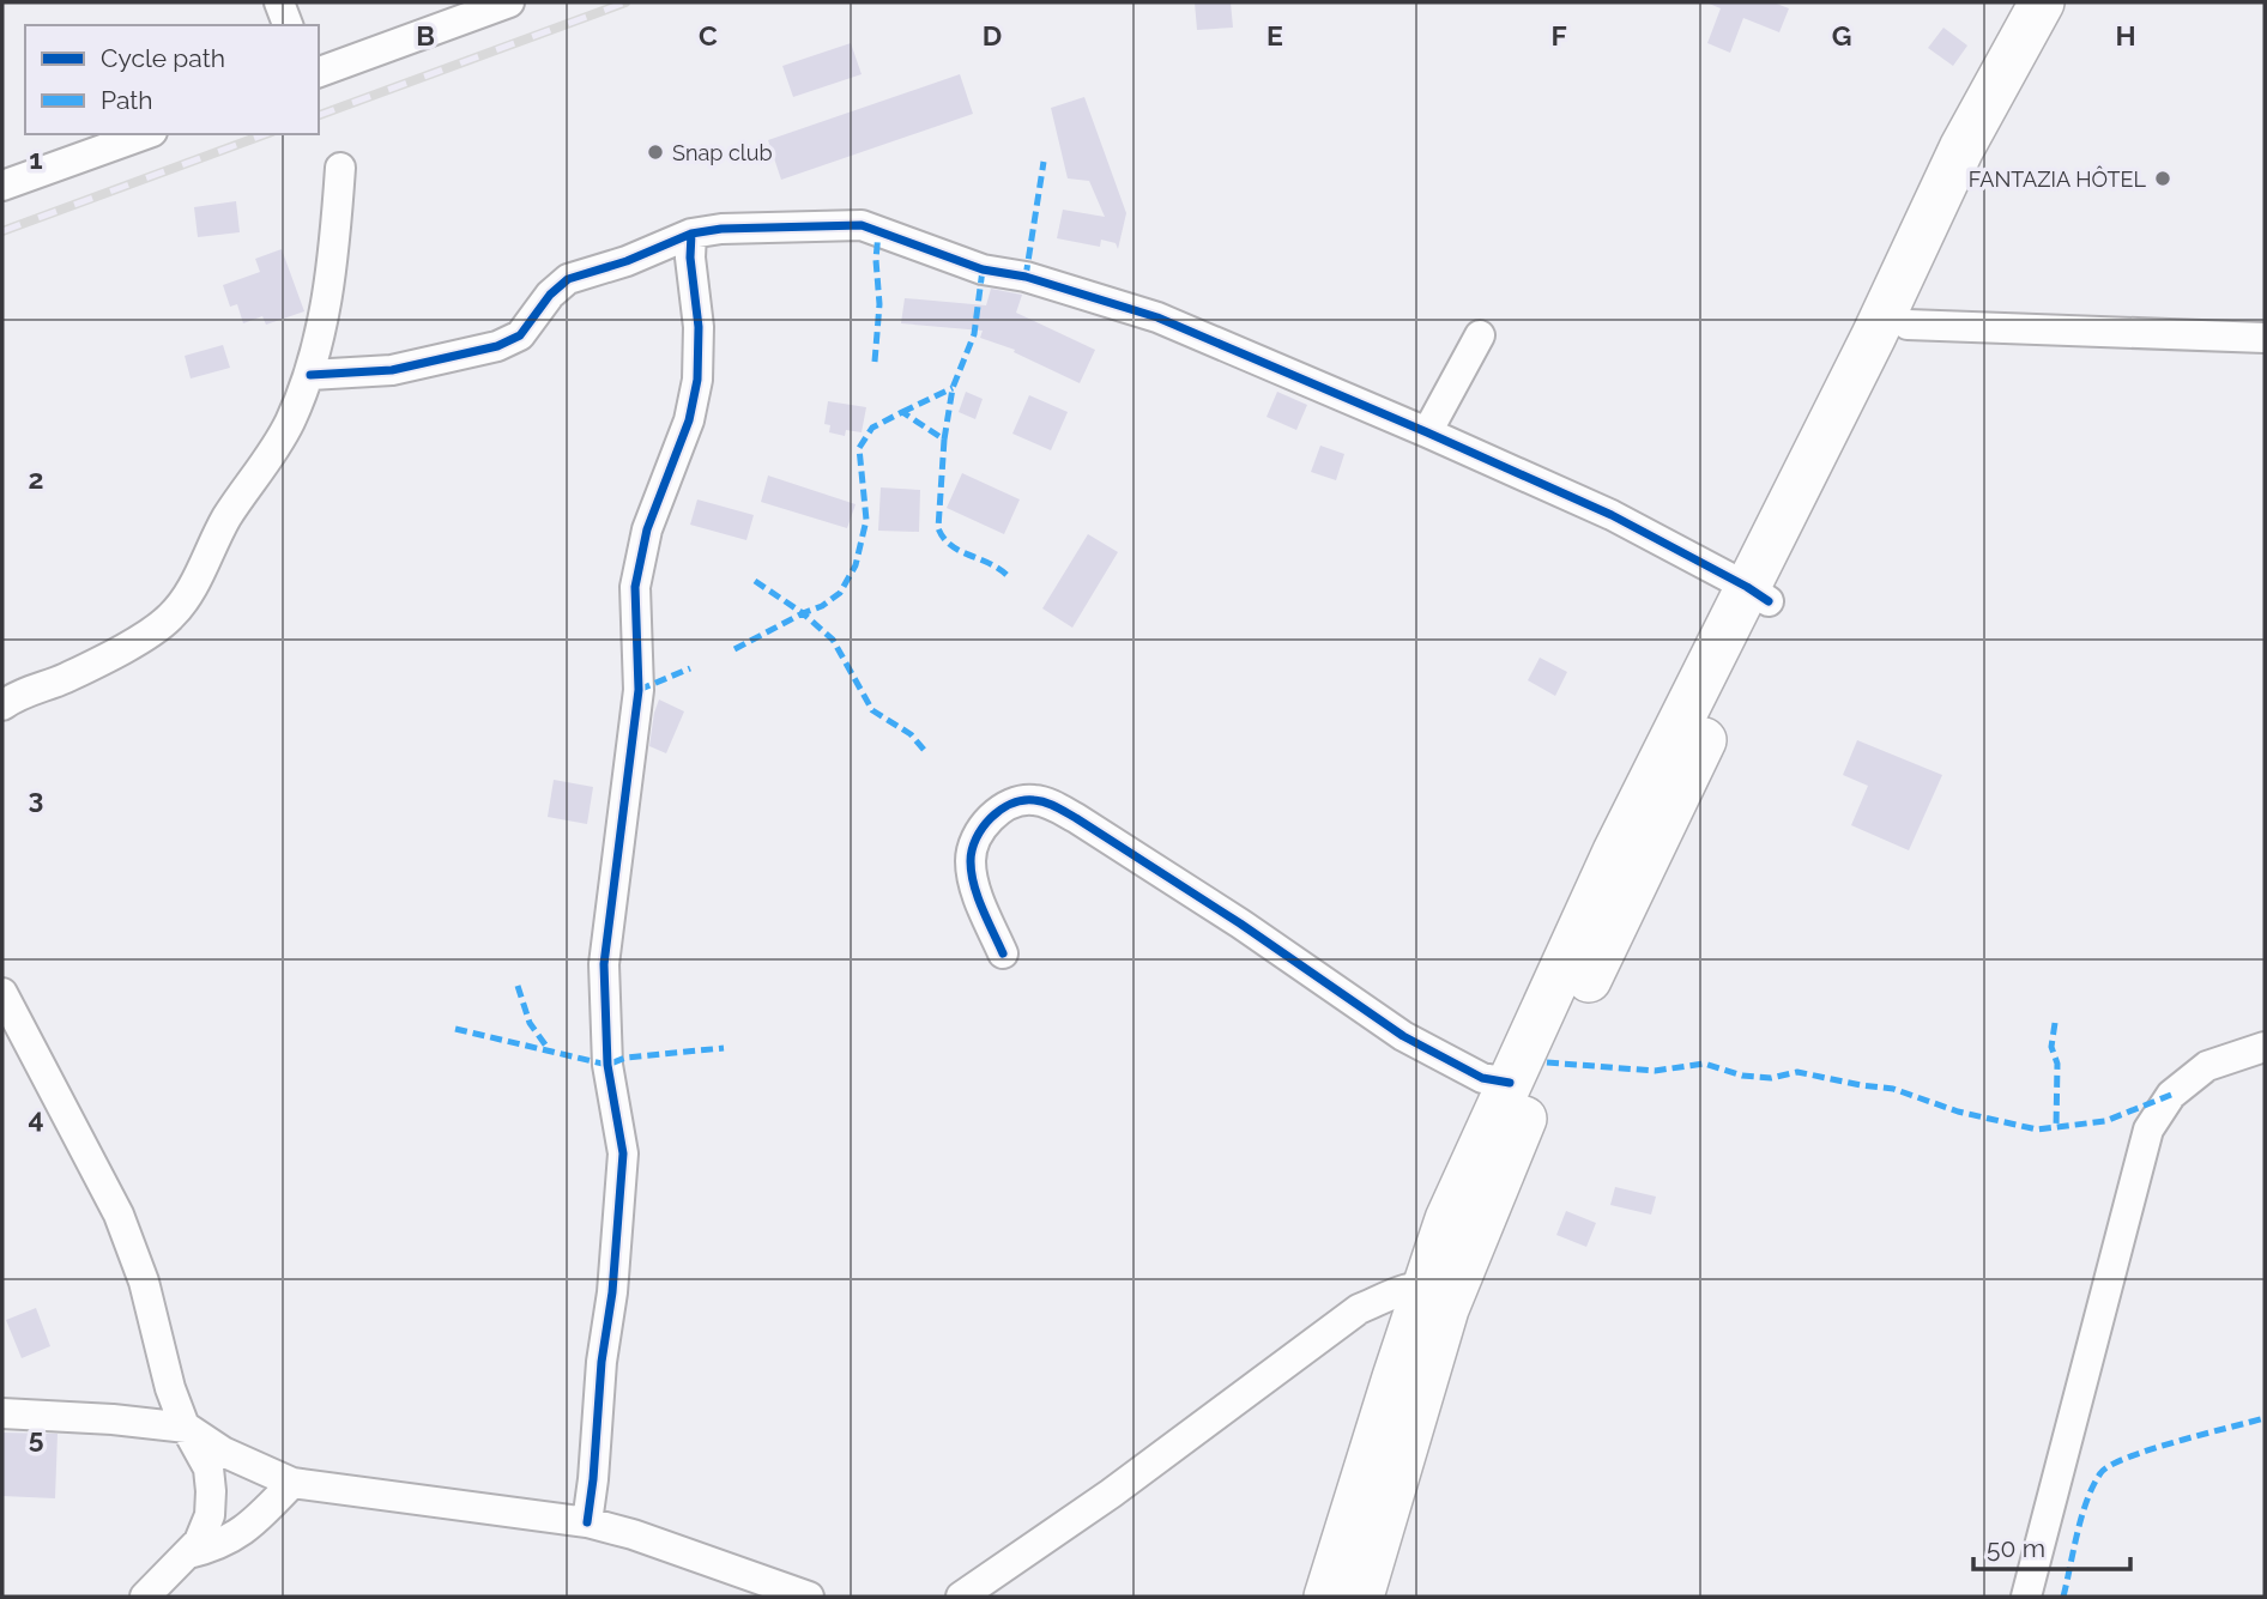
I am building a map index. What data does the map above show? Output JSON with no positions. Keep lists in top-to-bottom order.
{
  "places": ["Snap club", "FANTAZIA HÔTEL"],
  "legend": ["Cycle path", "Path"],
  "scale_bar": "50 m",
  "grid": {
    "columns": [
      "B",
      "C",
      "D",
      "E",
      "F",
      "G",
      "H"
    ],
    "rows": [
      "1",
      "2",
      "3",
      "4",
      "5"
    ]
  }
}
